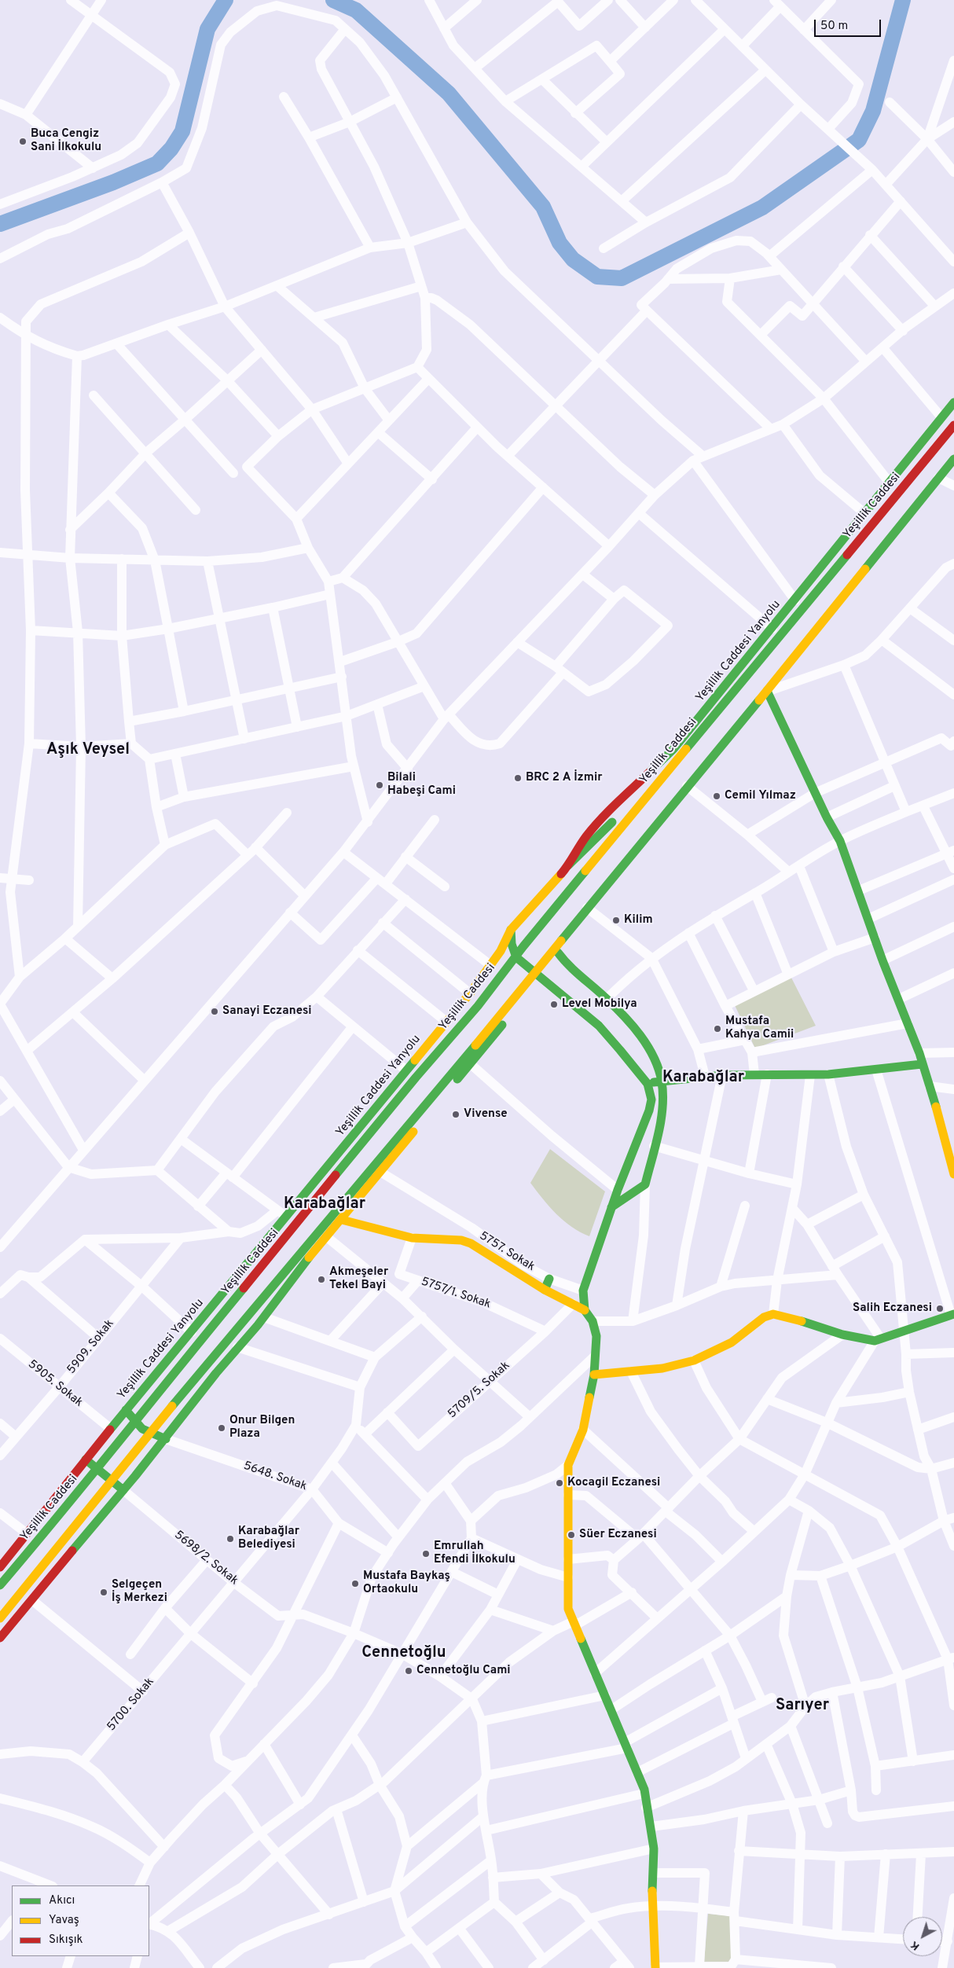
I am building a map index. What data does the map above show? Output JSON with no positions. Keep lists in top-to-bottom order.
{
  "streets": {
    "main road": ["Yeşillik Caddesi", "Yeşillik Caddesi Yanyolu", "5757. Sokak"],
    "street": [
      "5757/1. Sokak",
      "5909. Sokak",
      "5905. Sokak",
      "5709/5. Sokak",
      "5648. Sokak",
      "5698/2. Sokak",
      "5700. Sokak"
    ]
  },
  "crossings": [
    ["Yeşillik Caddesi Yanyolu", "5905. Sokak"],
    ["5757. Sokak", "5757/1. Sokak"],
    ["5757. Sokak", "5709/5. Sokak"],
    ["5757/1. Sokak", "5709/5. Sokak"],
    ["5909. Sokak", "5905. Sokak"],
    ["5648. Sokak", "5700. Sokak"],
    ["5698/2. Sokak", "5700. Sokak"]
  ],
  "districts": [
    "Aşık Veysel",
    "Karabağlar",
    "Karabağlar",
    "Cennetoğlu",
    "Sarıyer"
  ],
  "places": [
    "Buca Cengiz Sani İlkokulu",
    "BRC 2 A İzmir",
    "Bilali Habeşi Cami",
    "Cemil Yılmaz",
    "Kilim",
    "Level Mobilya",
    "Sanayi Eczanesi",
    "Mustafa Kahya Camii",
    "Vivense",
    "Akmeşeler Tekel Bayi",
    "Salih Eczanesi",
    "Onur Bilgen Plaza",
    "Kocagil Eczanesi",
    "Süer Eczanesi",
    "Karabağlar Belediyesi",
    "Emrullah Efendi İlkokulu",
    "Mustafa Baykaş Ortaokulu",
    "Selgeçen İş Merkezi",
    "Cennetoğlu Cami"
  ],
  "legend": ["Akıcı", "Yavaş", "Sıkışık"],
  "scale_bar": "50 m",
  "north": "bottom left"
}
